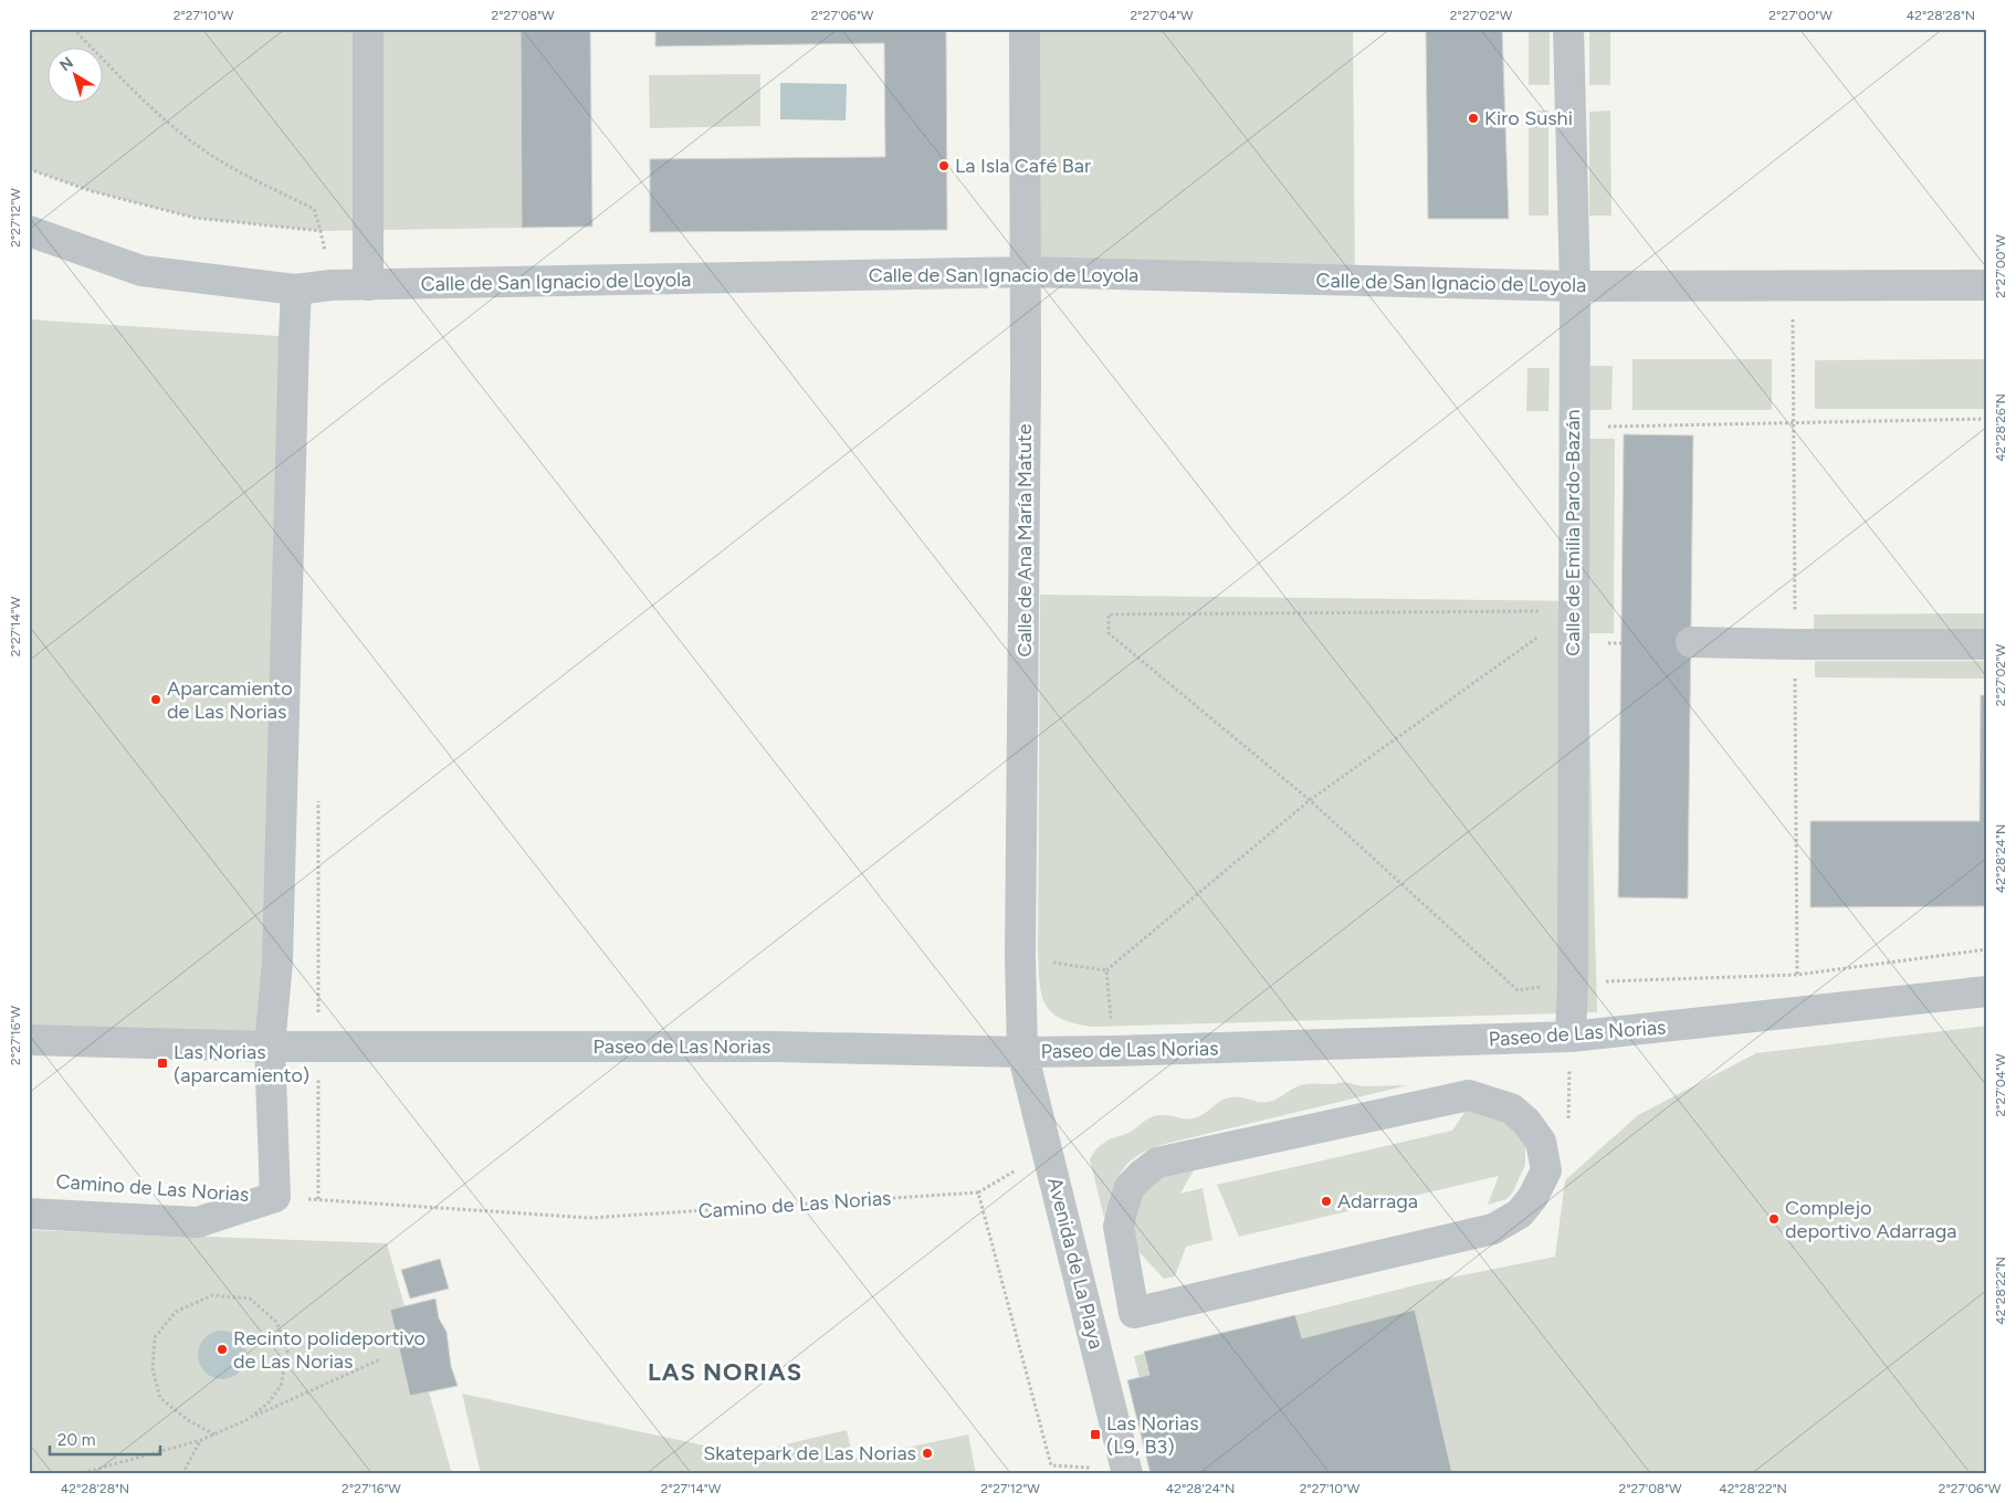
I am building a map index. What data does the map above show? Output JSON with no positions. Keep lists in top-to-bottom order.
{
  "streets": {
    "street": [
      "Calle de San Ignacio de Loyola",
      "Calle de Emilia Pardo-Bazán",
      "Calle de Ana María Matute",
      "Paseo de Las Norias",
      "Camino de Las Norias",
      "Avenida de La Playa"
    ]
  },
  "crossings": [
    ["Calle de San Ignacio de Loyola", "Calle de Emilia Pardo-Bazán"],
    ["Calle de San Ignacio de Loyola", "Calle de Ana María Matute"],
    ["Calle de San Ignacio de Loyola", "Camino de Las Norias"],
    ["Calle de Emilia Pardo-Bazán", "Paseo de Las Norias"],
    ["Calle de Ana María Matute", "Paseo de Las Norias"],
    ["Calle de Ana María Matute", "Avenida de La Playa"],
    ["Paseo de Las Norias", "Camino de Las Norias"],
    ["Paseo de Las Norias", "Avenida de La Playa"]
  ],
  "districts": ["LAS NORIAS"],
  "places": {
    "other": [
      "Kiro Sushi",
      "La Isla Café Bar",
      "Aparcamiento de Las Norias",
      "Adarraga",
      "Complejo deportivo Adarraga",
      "Recinto polideportivo de Las Norias",
      "Skatepark de Las Norias"
    ],
    "transit": ["Las Norias (aparcamiento)", "Las Norias (L9, B3)"]
  },
  "scale_bar": "20 m",
  "north": "top left",
  "coordinates": [
    "2°27'10\"W",
    "2°27'08\"W",
    "2°27'06\"W",
    "2°27'04\"W",
    "2°27'02\"W",
    "2°27'00\"W",
    "42°28'28\"N",
    "2°27'12\"W",
    "42°28'26\"N",
    "2°27'14\"W",
    "42°28'24\"N",
    "2°27'16\"W",
    "42°28'22\"N"
  ]
}
